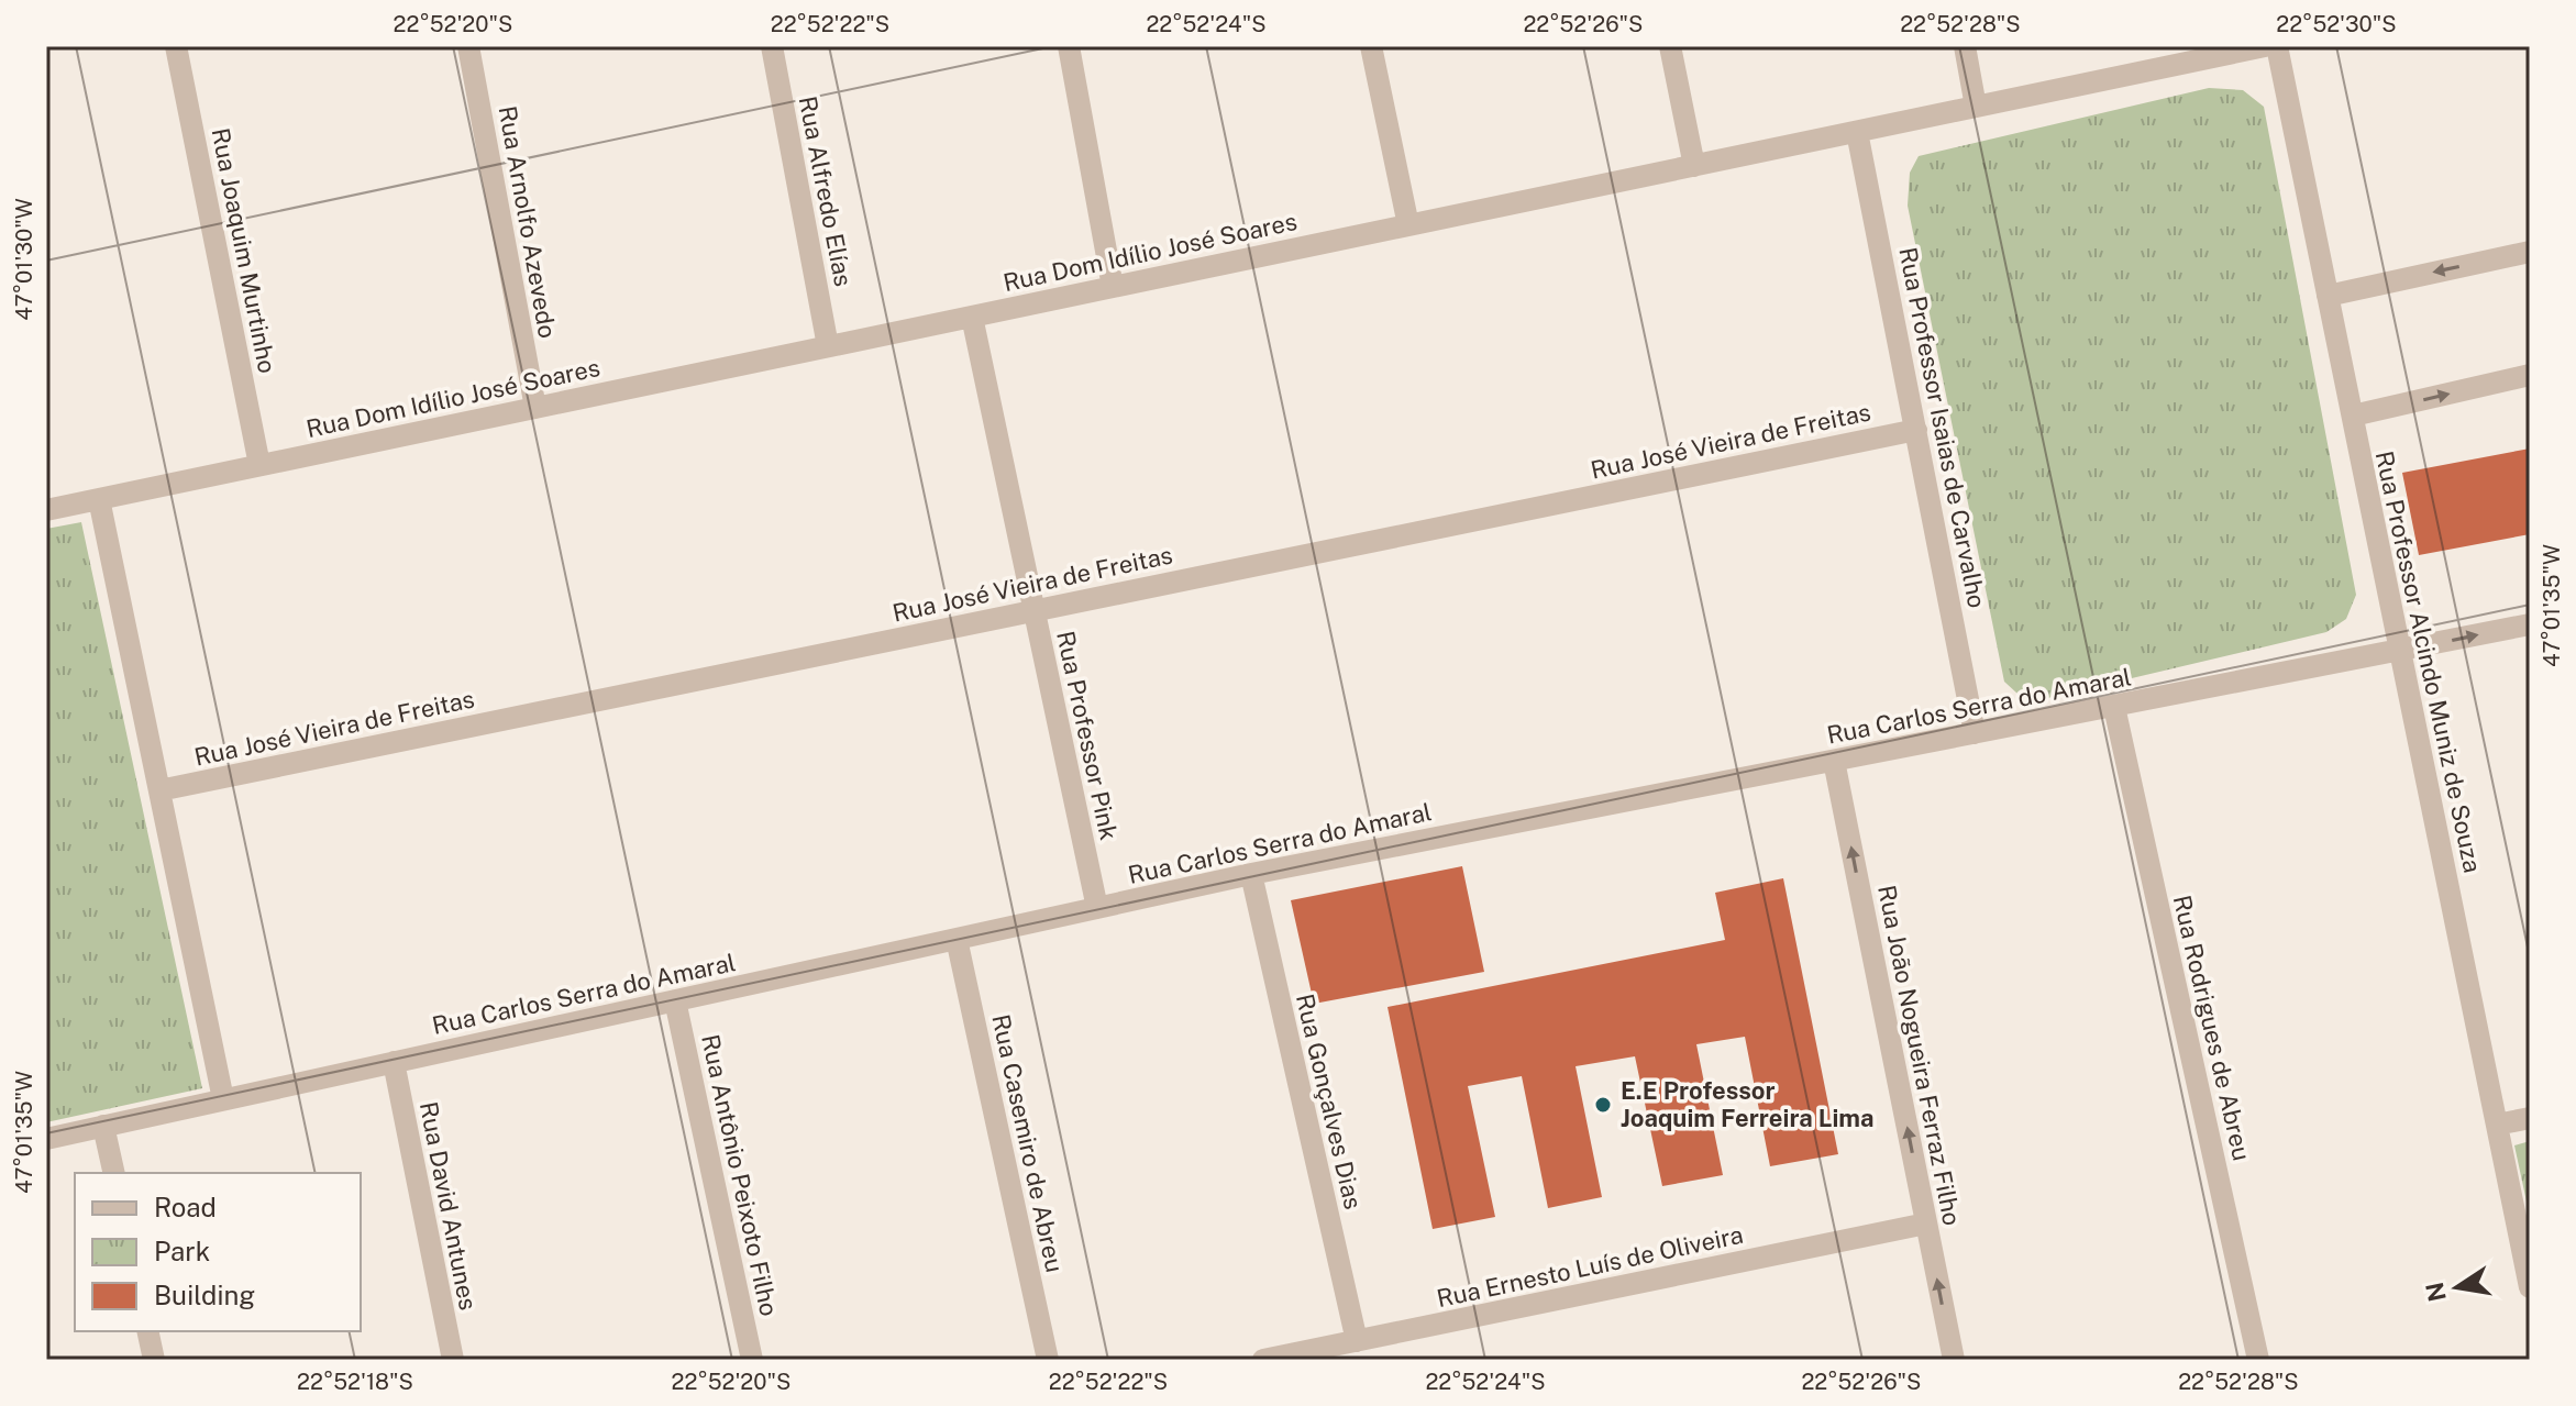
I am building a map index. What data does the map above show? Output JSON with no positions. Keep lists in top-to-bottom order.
{
  "streets": {
    "street": [
      "Rua Alfredo Elías",
      "Rua Arnolfo Azevedo",
      "Rua Joaquim Murtinho",
      "Rua Dom Idílio José Soares",
      "Rua Professor Isaias de Carvalho",
      "Rua José Vieira de Freitas",
      "Rua Professor Alcindo Muniz de Souza",
      "Rua Carlos Serra do Amaral",
      "Rua Professor Pink",
      "Rua Rodrigues de Abreu",
      "Rua João Nogueira Ferraz Filho",
      "Rua Gonçalves Dias",
      "Rua Casemiro de Abreu",
      "Rua Antônio Peixoto Filho",
      "Rua David Antunes",
      "Rua Ernesto Luís de Oliveira"
    ]
  },
  "crossings": [
    ["Rua Alfredo Elías", "Rua Dom Idílio José Soares"],
    ["Rua Arnolfo Azevedo", "Rua Dom Idílio José Soares"],
    ["Rua Joaquim Murtinho", "Rua Dom Idílio José Soares"],
    ["Rua Dom Idílio José Soares", "Rua Professor Isaias de Carvalho"],
    ["Rua Dom Idílio José Soares", "Rua Professor Pink"],
    ["Rua Professor Isaias de Carvalho", "Rua José Vieira de Freitas"],
    ["Rua Professor Isaias de Carvalho", "Rua Carlos Serra do Amaral"],
    ["Rua José Vieira de Freitas", "Rua Professor Pink"],
    ["Rua Professor Alcindo Muniz de Souza", "Rua Carlos Serra do Amaral"],
    ["Rua Carlos Serra do Amaral", "Rua Professor Pink"],
    ["Rua Carlos Serra do Amaral", "Rua Rodrigues de Abreu"],
    ["Rua Carlos Serra do Amaral", "Rua João Nogueira Ferraz Filho"],
    ["Rua Carlos Serra do Amaral", "Rua Gonçalves Dias"],
    ["Rua Carlos Serra do Amaral", "Rua Casemiro de Abreu"],
    ["Rua Carlos Serra do Amaral", "Rua Antônio Peixoto Filho"],
    ["Rua Carlos Serra do Amaral", "Rua David Antunes"],
    ["Rua João Nogueira Ferraz Filho", "Rua Ernesto Luís de Oliveira"],
    ["Rua Gonçalves Dias", "Rua Ernesto Luís de Oliveira"]
  ],
  "one_way": ["Rua João Nogueira Ferraz Filho"],
  "places": ["E.E Professor Joaquim Ferreira Lima"],
  "legend": ["Road", "Park", "Building"],
  "north": "left",
  "coordinates": [
    "22°52'20\"S",
    "22°52'22\"S",
    "22°52'24\"S",
    "22°52'26\"S",
    "22°52'28\"S",
    "22°52'30\"S",
    "47°01'30\"W",
    "47°01'35\"W",
    "22°52'18\"S"
  ]
}
